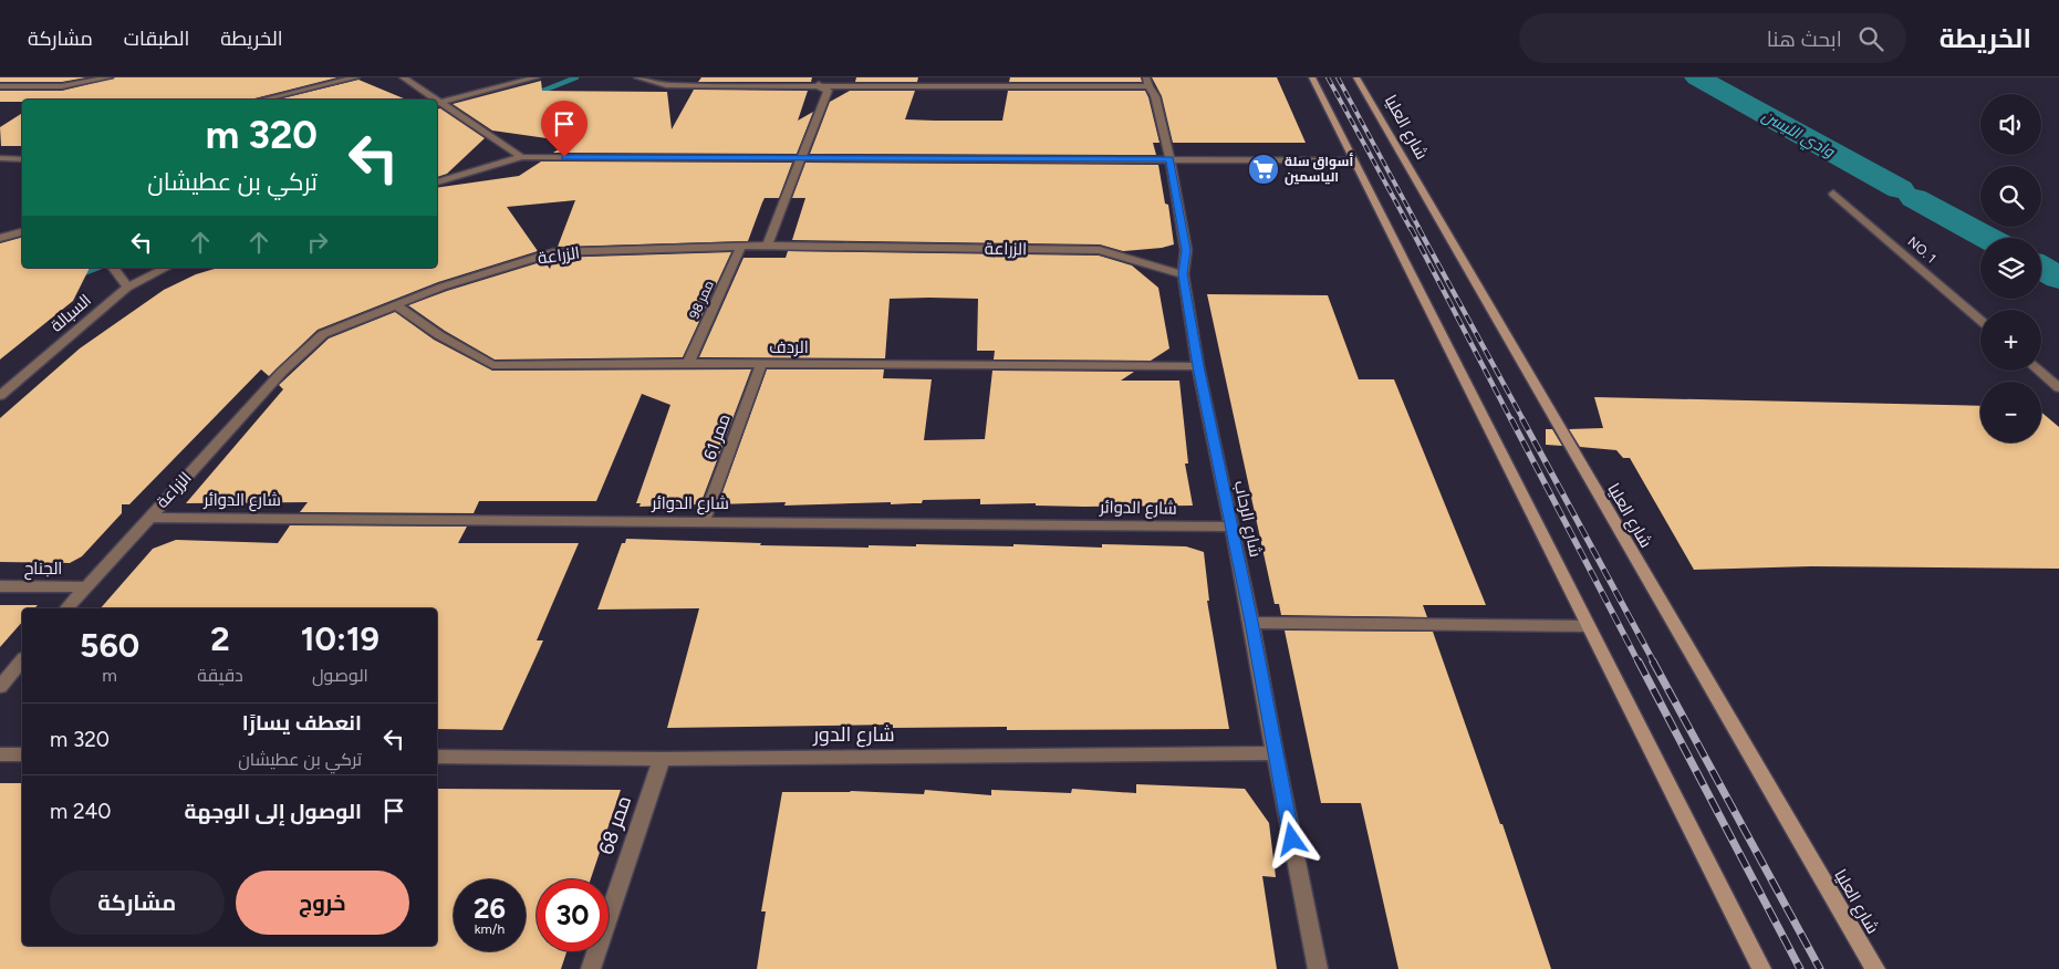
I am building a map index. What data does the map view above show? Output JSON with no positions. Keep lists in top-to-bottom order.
{
  "streets": {
    "main road": ["شارع العليا"],
    "street": [
      "الزراعة",
      "NO. 1",
      "ممر 98",
      "السبالة",
      "الردف",
      "ممر 61",
      "شارع الدوائر",
      "شارع الرحاب",
      "الجناح",
      "شارع الدور",
      "ممر 68"
    ]
  },
  "crossings": [
    ["الزراعة", "ممر 98"],
    ["الزراعة", "الردف"],
    ["الزراعة", "شارع الدوائر"],
    ["الزراعة", "شارع الرحاب"],
    ["الزراعة", "الجناح"],
    ["ممر 98", "الردف"],
    ["الردف", "ممر 61"],
    ["الردف", "شارع الرحاب"],
    ["ممر 61", "شارع الدوائر"],
    ["شارع الدوائر", "شارع الرحاب"],
    ["شارع الرحاب", "شارع الدور"],
    ["شارع الدور", "ممر 68"]
  ],
  "water": ["وادي الليسن"],
  "places": {
    "supermarket": ["أسواق سلة الياسمين"]
  },
  "page": {
    "header": "الخريطة",
    "search": "ابحث هنا",
    "nav": ["الخريطة", "الطبقات", "مشاركة"],
    "map_buttons": ["+", "−"],
    "turn": ["320 m", "تركي بن عطيشان"],
    "eta": [
      "10:19",
      "الوصول",
      "2",
      "دقيقة",
      "560",
      "m"
    ],
    "list": [
      {
        "name": "انعطف يسارًا",
        "note": "تركي بن عطيشان",
        "value": "320 m"
      },
      {
        "name": "الوصول إلى الوجهة",
        "value": "240 m"
      }
    ],
    "buttons": ["خروج", "مشاركة"],
    "speed": "26 km/h",
    "limit": "30"
  }
}
